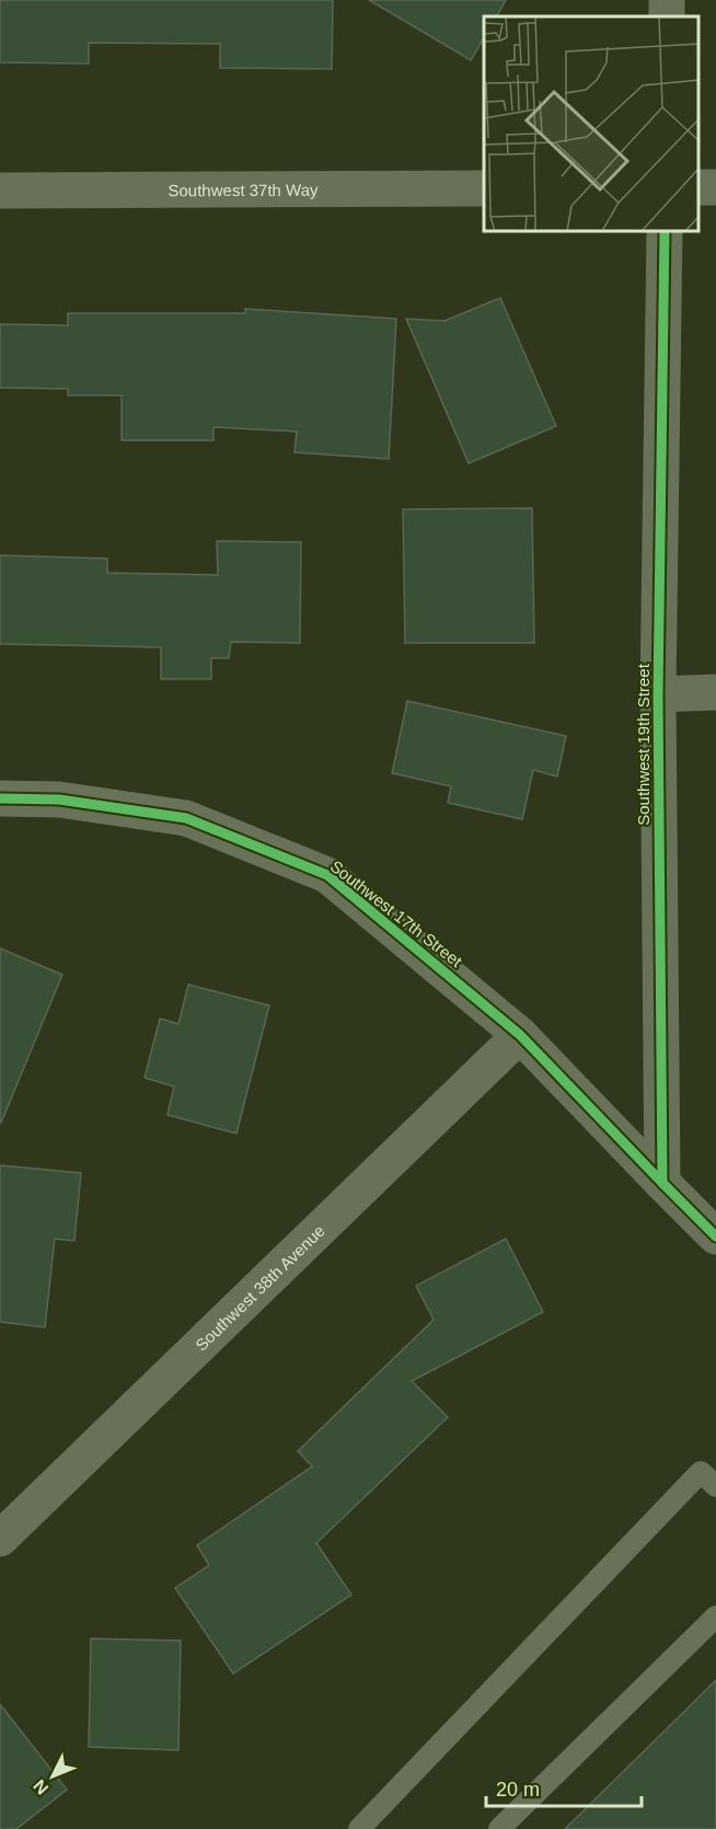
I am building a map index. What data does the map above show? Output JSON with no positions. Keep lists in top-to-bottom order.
{
  "streets": {
    "street": [
      "Southwest 37th Way",
      "Southwest 19th Street",
      "Southwest 17th Street",
      "Southwest 38th Avenue"
    ]
  },
  "crossings": [
    ["Southwest 19th Street", "Southwest 17th Street"],
    ["Southwest 17th Street", "Southwest 38th Avenue"]
  ],
  "scale_bar": "20 m",
  "north": "bottom left"
}
